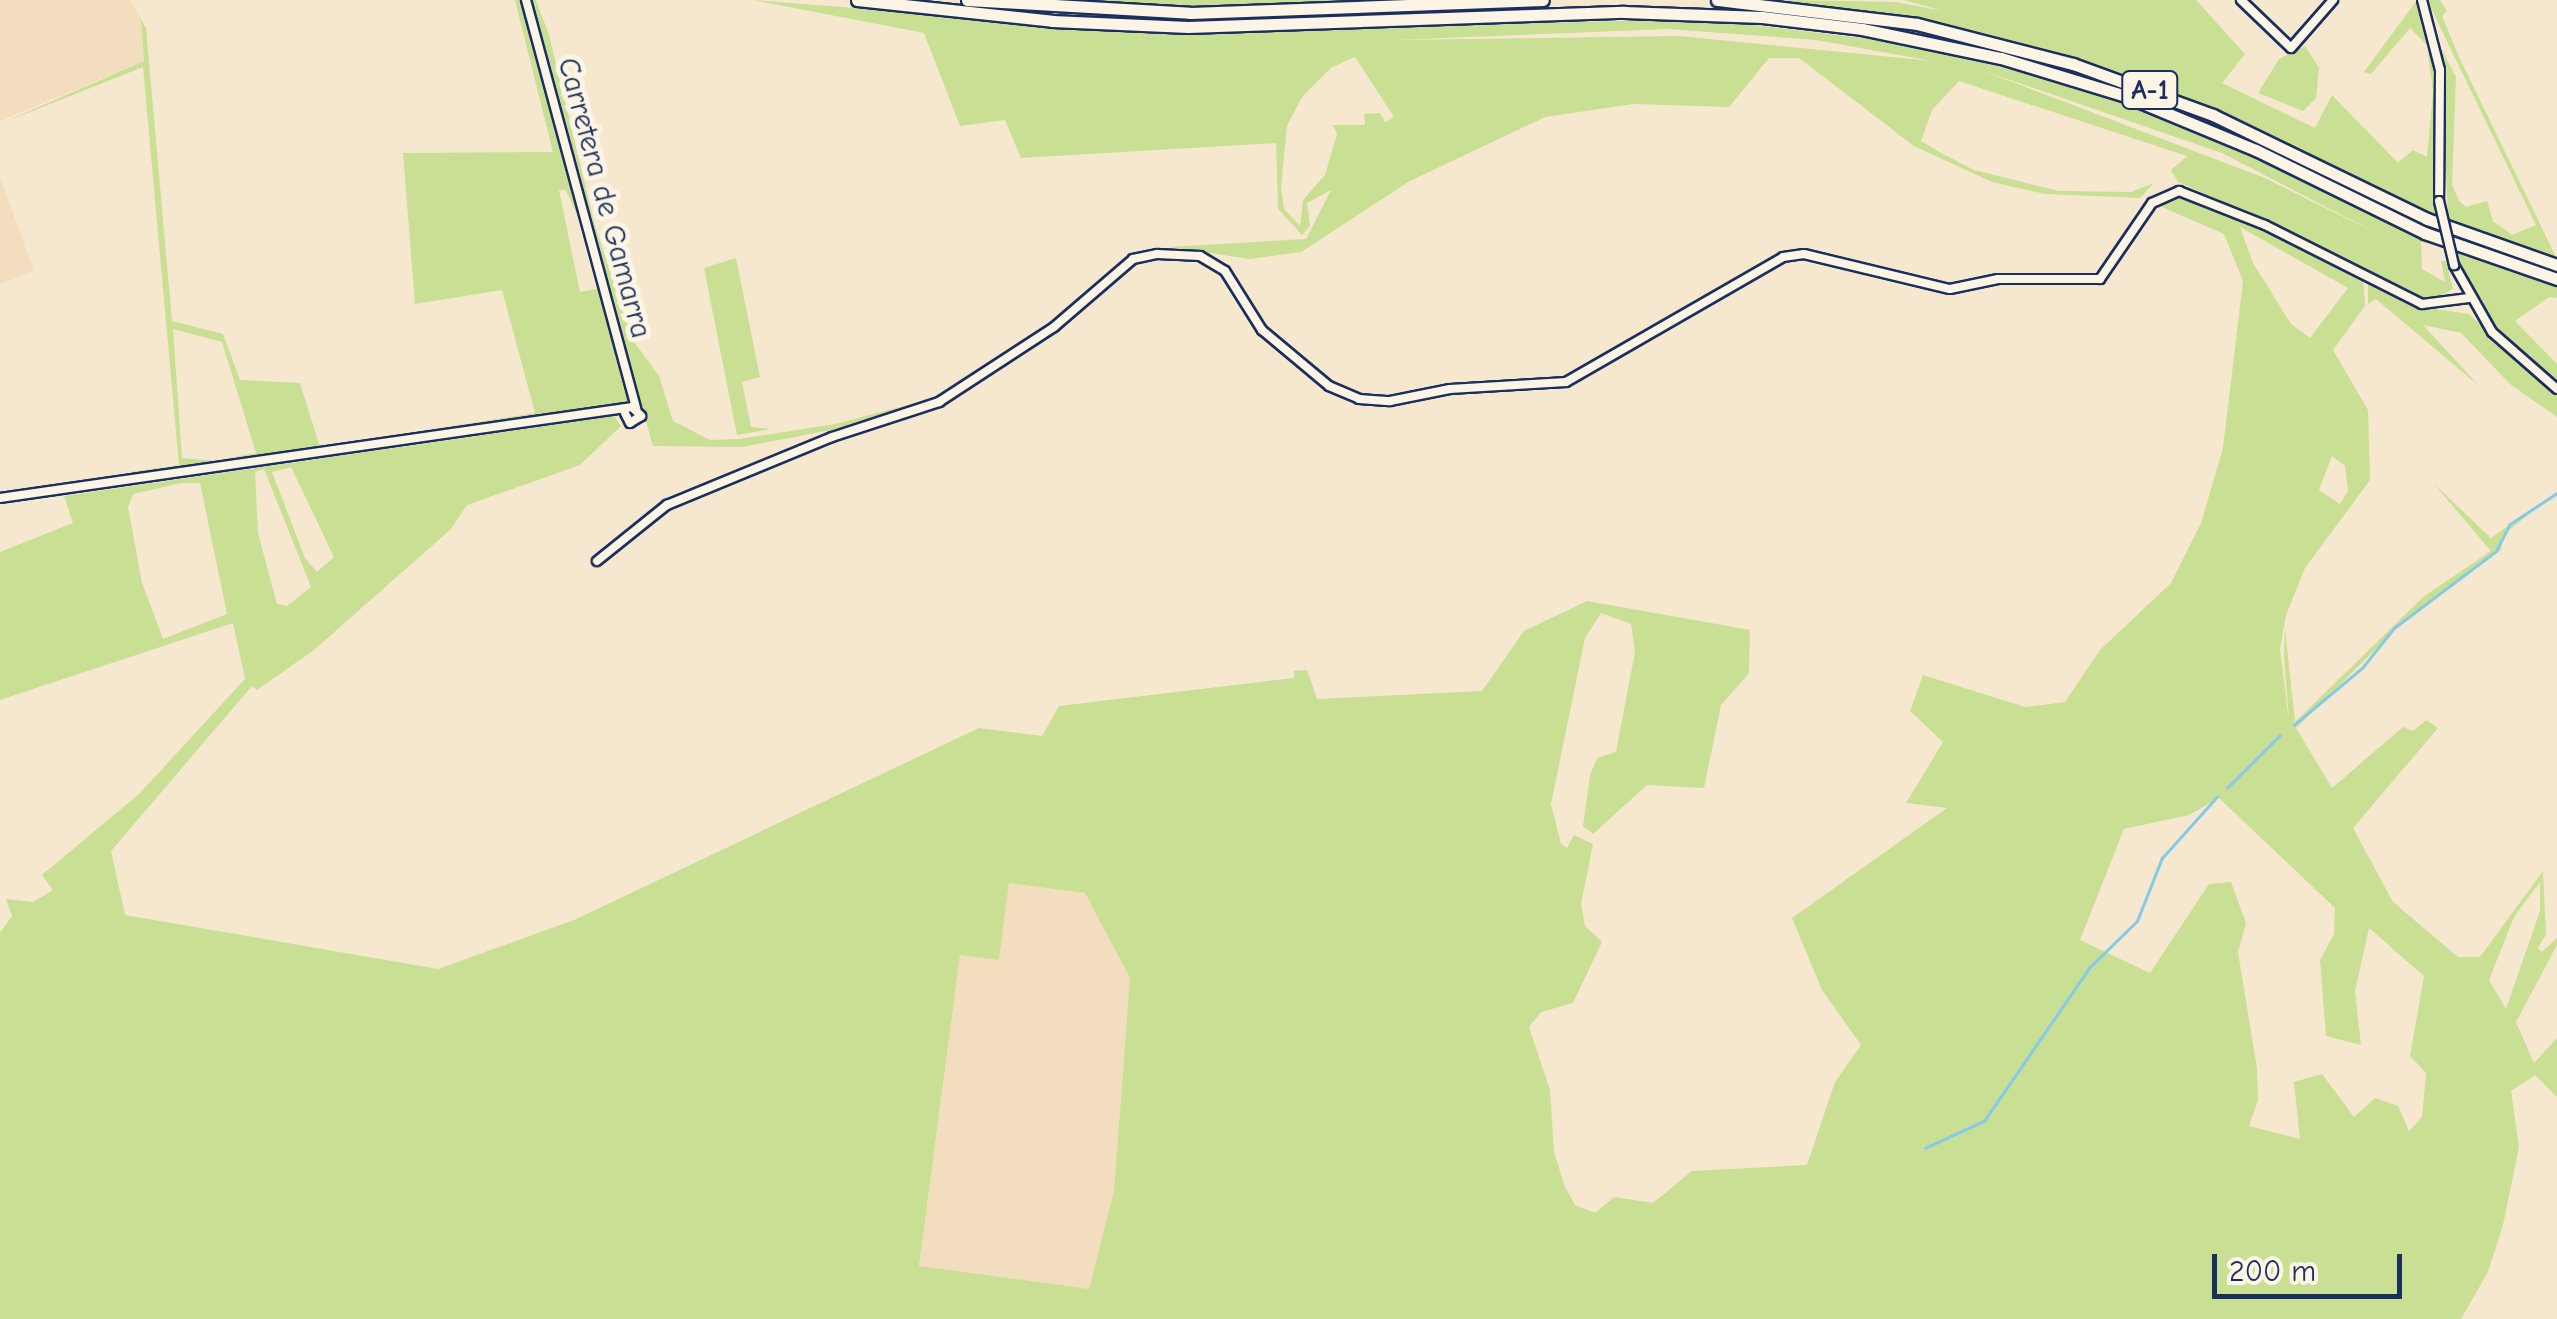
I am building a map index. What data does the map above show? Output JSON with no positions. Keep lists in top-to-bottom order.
{
  "streets": {
    "highway": ["A-1"],
    "street": ["Carretera de Gamarra"]
  },
  "scale_bar": "200 m"
}
